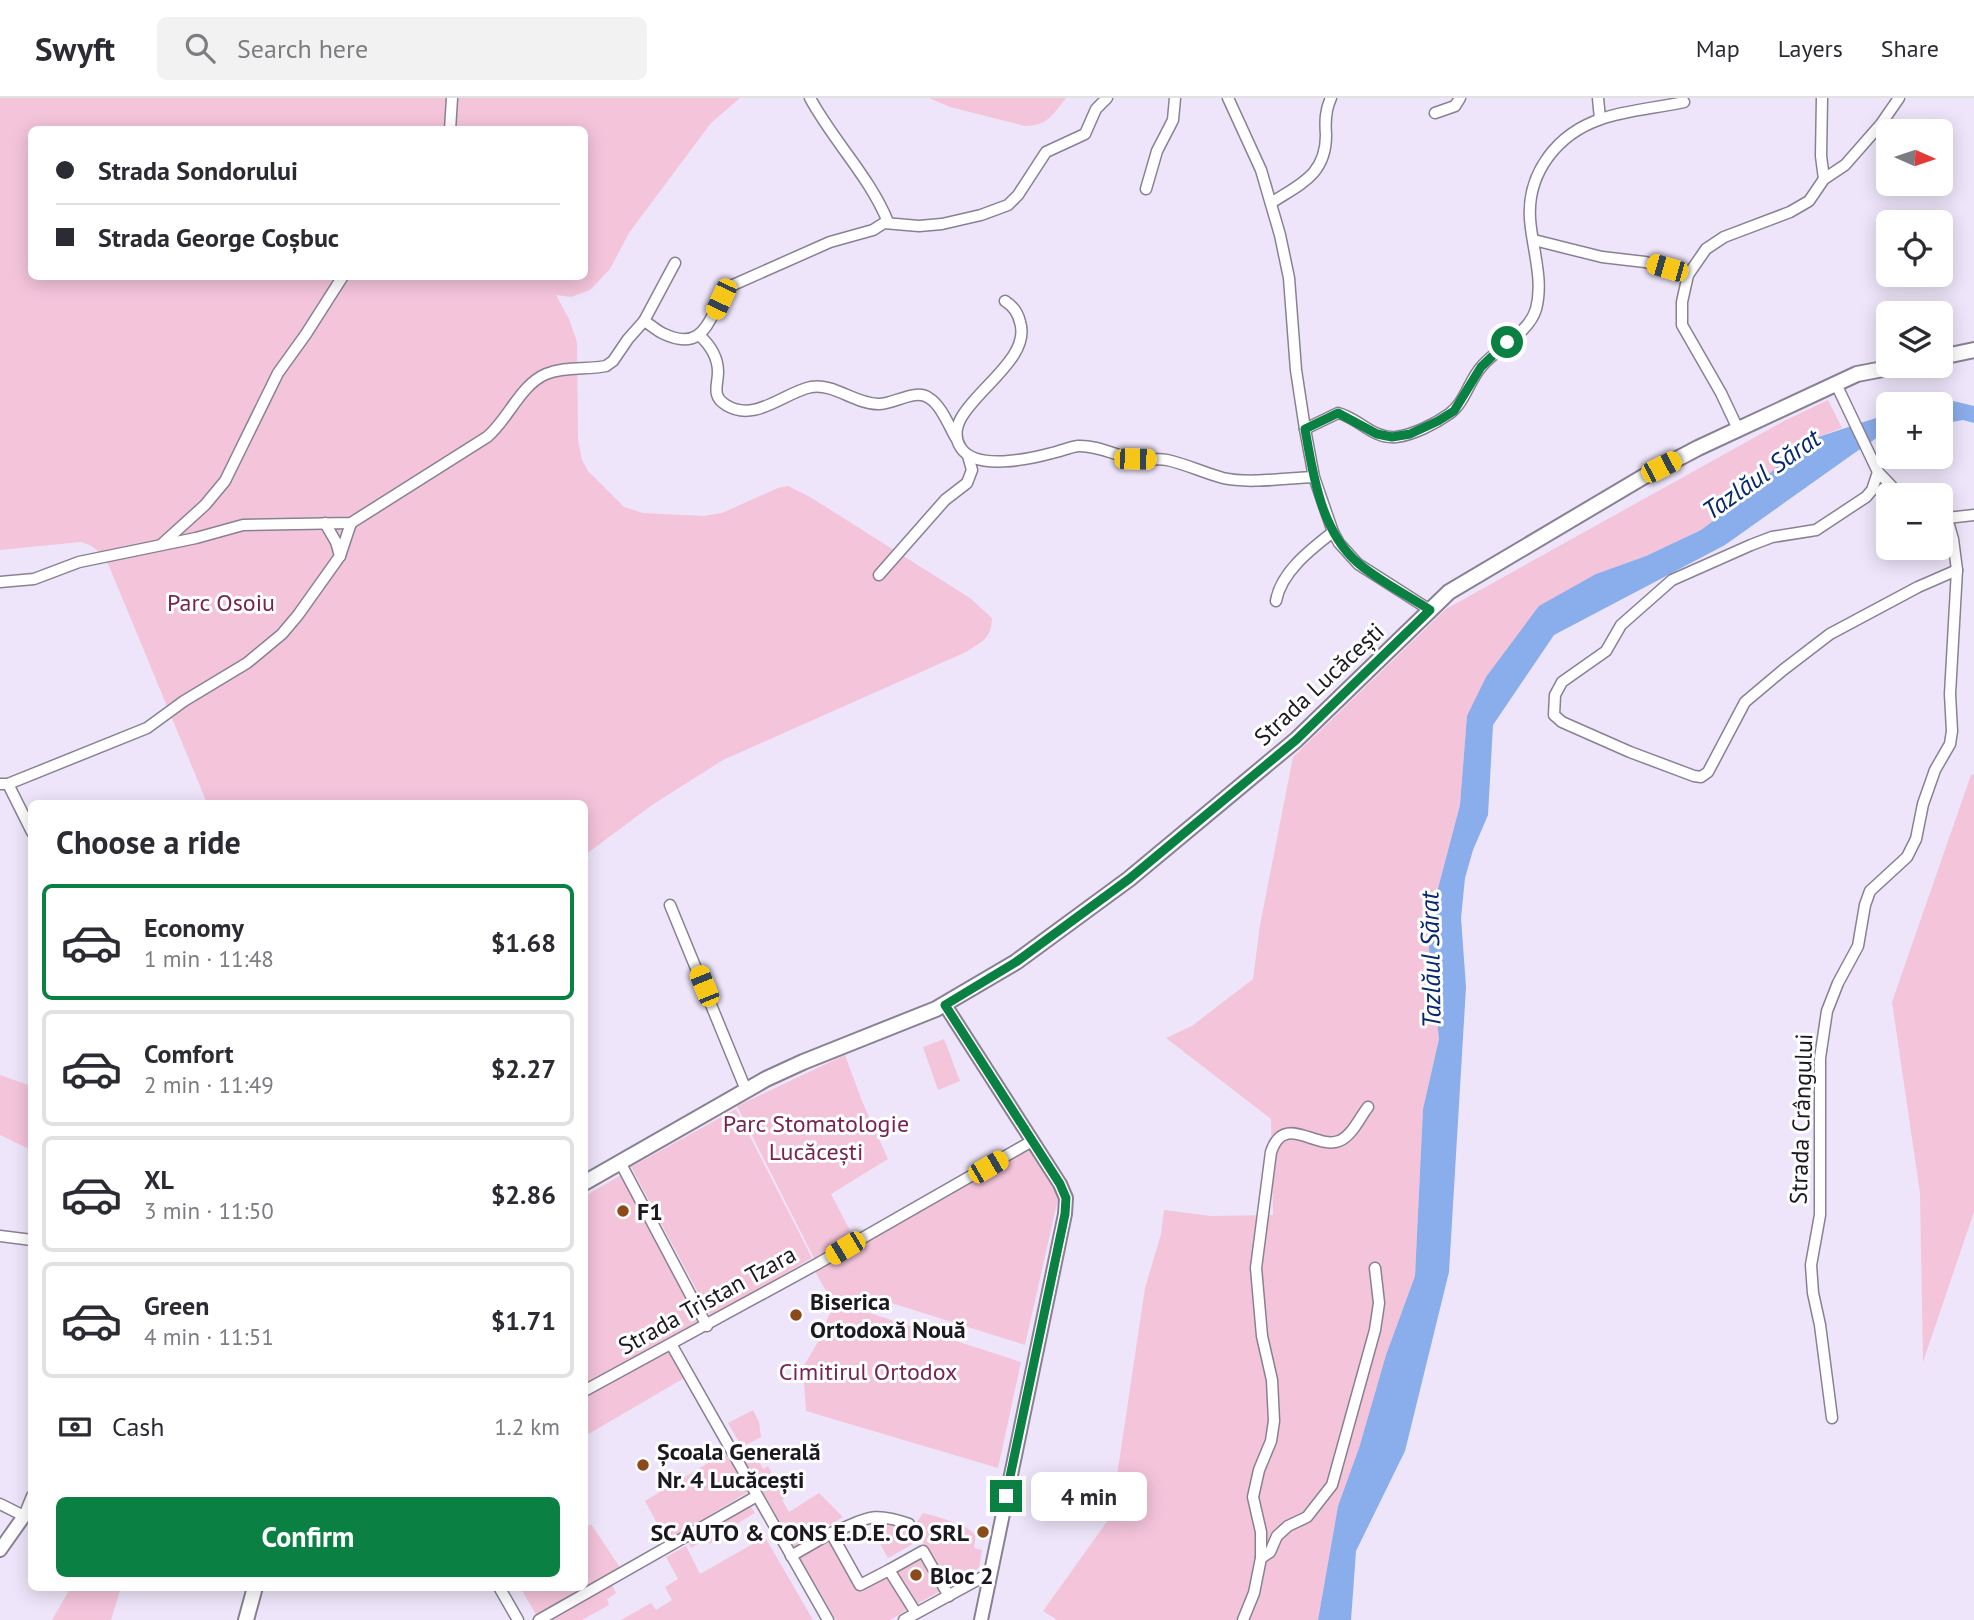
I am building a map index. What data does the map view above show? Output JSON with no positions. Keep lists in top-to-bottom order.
{
  "streets": {
    "main road": ["Strada Lucăcești"],
    "street": ["Strada Crângului", "Strada Tristan Tzara"]
  },
  "water": ["Tazlăul Sărat"],
  "parks": ["Parc Osoiu", "Parc Stomatologie Lucăcești", "Cimitirul Ortodox"],
  "places": [
    "F1",
    "Biserica Ortodoxă Nouă",
    "Școala Generală Nr. 4 Lucăcești",
    "SC AUTO & CONS E.D.E. CO SRL",
    "Bloc 2"
  ],
  "north": "right",
  "page": {
    "header": "Swyft",
    "search": "Search here",
    "nav": ["Map", "Layers", "Share"],
    "map_buttons": ["+", "−"],
    "banner": ["Strada Sondorului", "Strada George Coșbuc"],
    "heading": "Choose a ride",
    "list": [
      {
        "name": "Economy",
        "note": "1 min · 11:48",
        "value": "$1.68"
      },
      {
        "name": "Comfort",
        "note": "2 min · 11:49",
        "value": "$2.27"
      },
      {
        "name": "XL",
        "note": "3 min · 11:50",
        "value": "$2.86"
      },
      {
        "name": "Green",
        "note": "4 min · 11:51",
        "value": "$1.71"
      }
    ],
    "pay": ["Cash", "1.2 km"],
    "bubble": "4 min",
    "buttons": "Confirm"
  }
}
